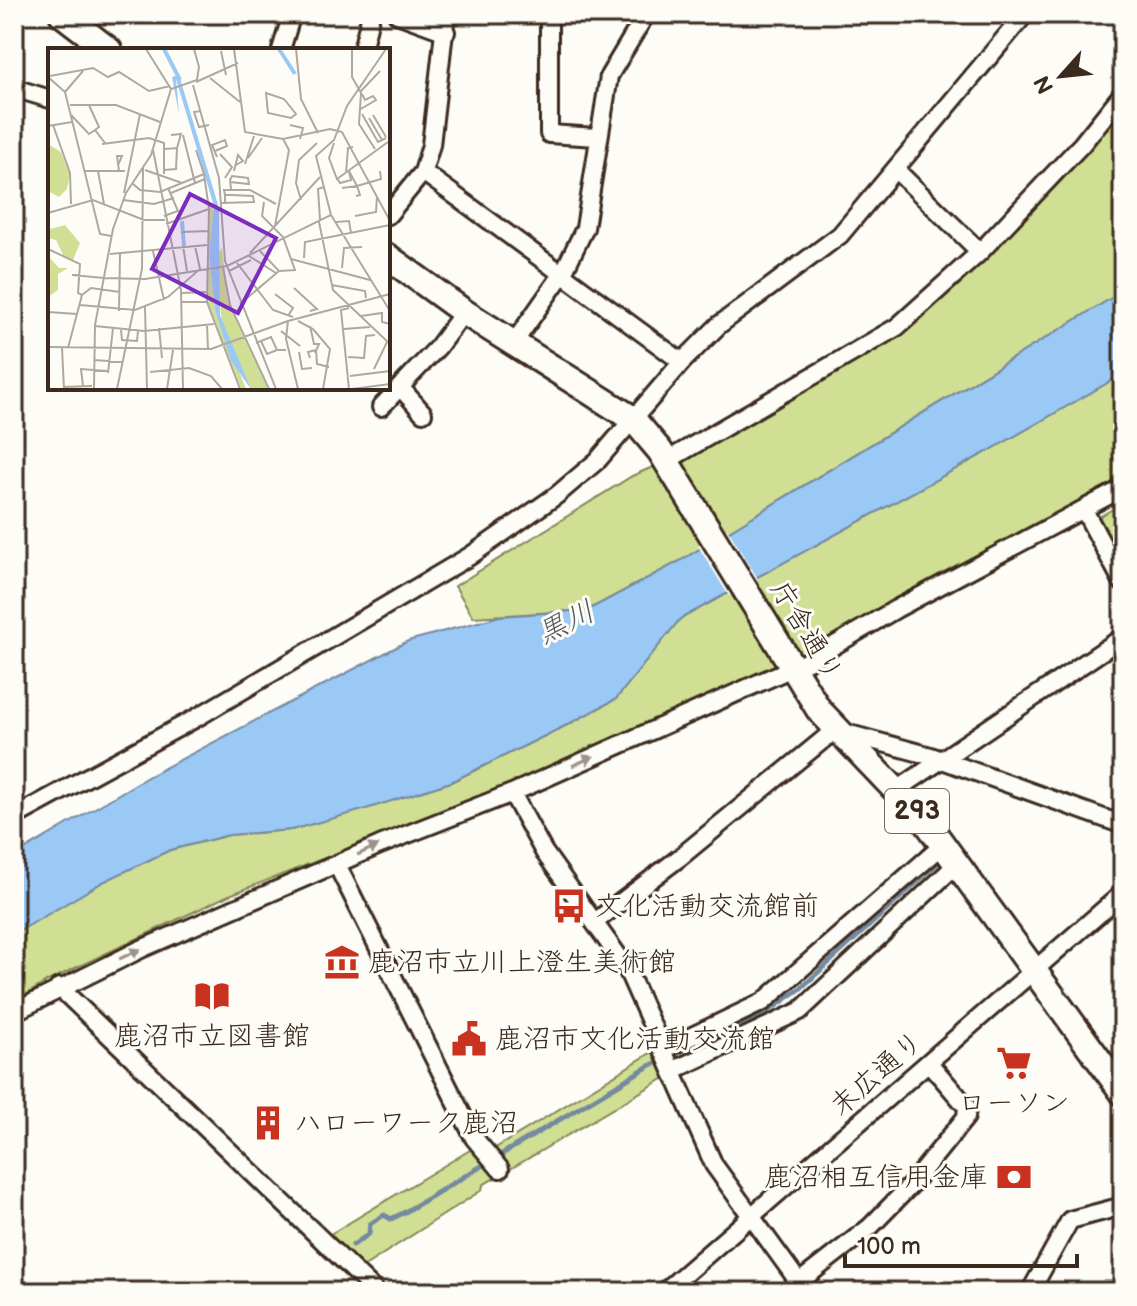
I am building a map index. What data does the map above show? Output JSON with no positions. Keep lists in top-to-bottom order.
{
  "streets": {
    "highway": ["庁舎通り", "293"],
    "street": ["末広通り"]
  },
  "crossings": [
    ["庁舎通り", "末広通り"]
  ],
  "water": ["黒川"],
  "places": {
    "bus stop": ["文化活動交流館前"],
    "museum": ["鹿沼市立川上澄生美術館"],
    "library": ["鹿沼市立図書館"],
    "public building": ["鹿沼市文化活動交流館"],
    "supermarket": ["ローソン"],
    "building": ["ハローワーク鹿沼"],
    "bank": ["鹿沼相互信用金庫"]
  },
  "scale_bar": "100 m",
  "north": "bottom left"
}
